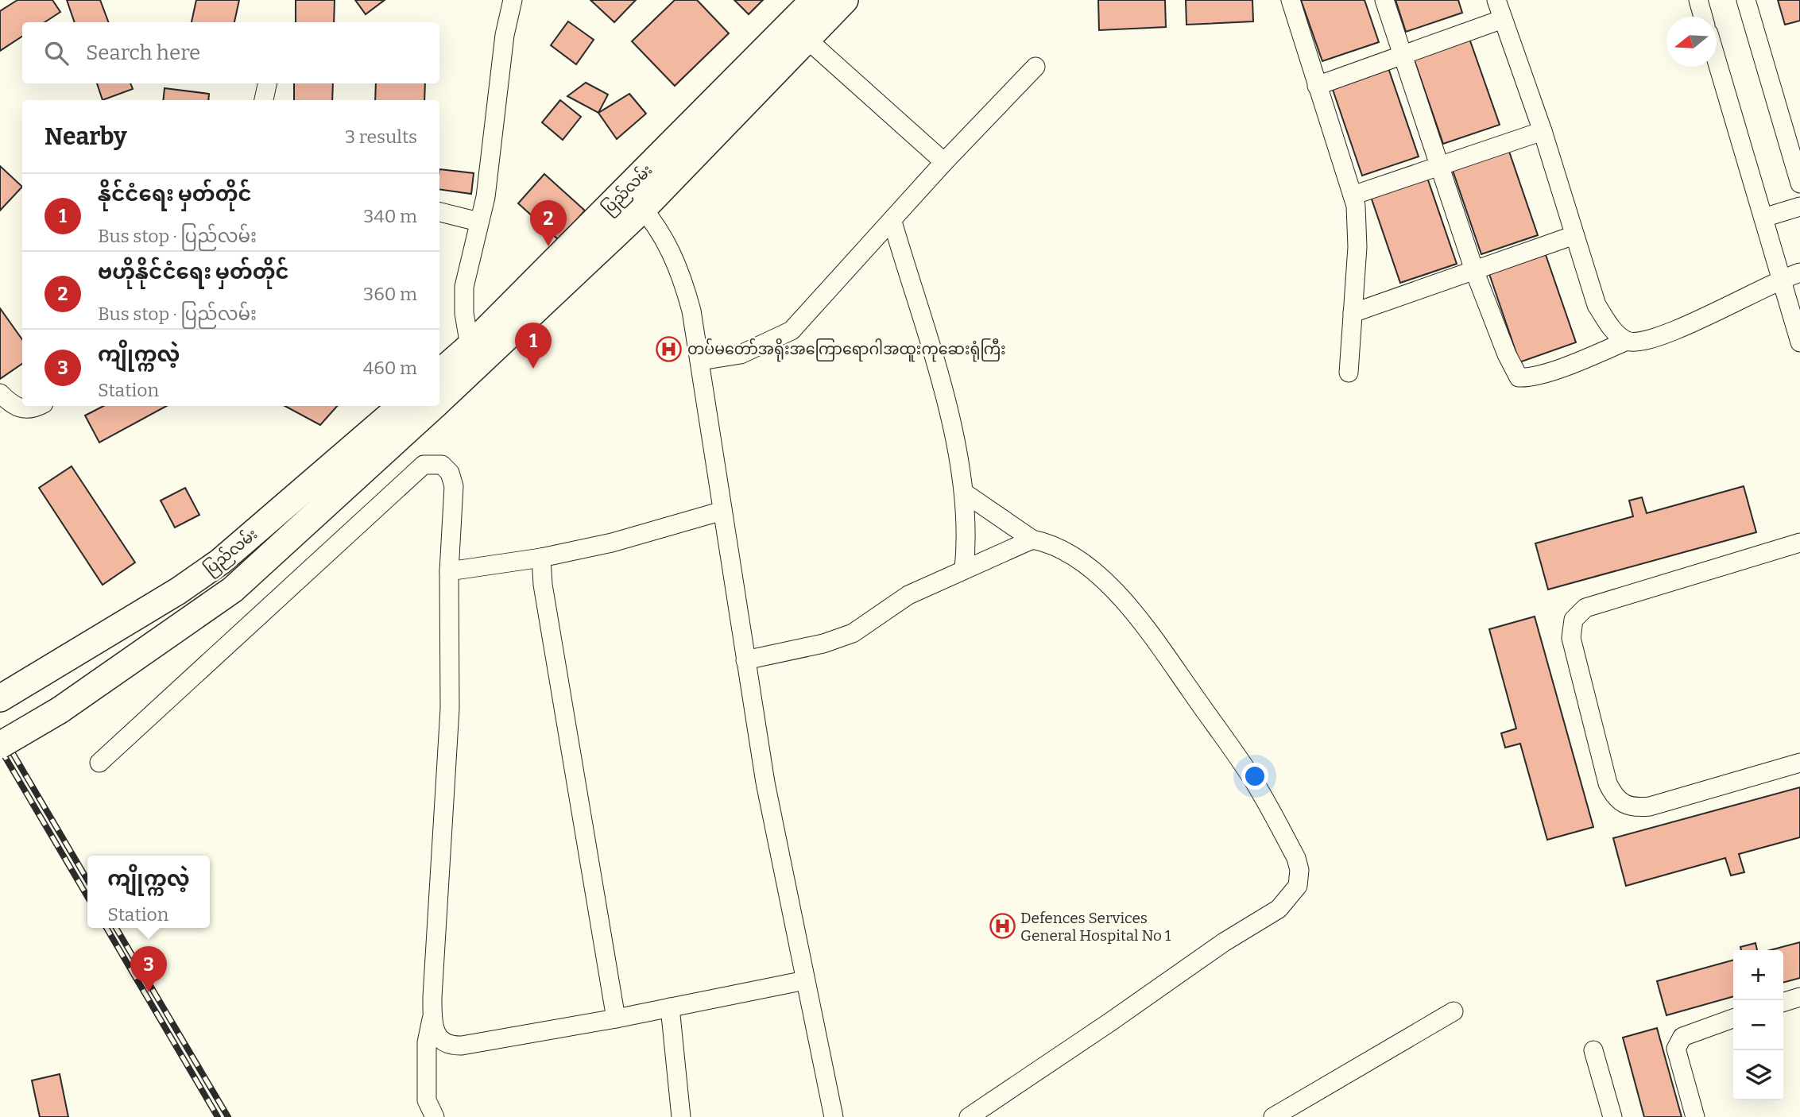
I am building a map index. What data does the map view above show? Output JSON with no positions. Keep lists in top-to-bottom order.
{
  "streets": {
    "highway": ["ပြည်လမ်း"]
  },
  "places": {
    "hospital": ["တပ်မတော်အရိုးအကြောရောဂါအထူးကုဆေးရုံကြီး", "Defences Services General Hospital No 1"]
  },
  "north": "left",
  "page": {
    "search": "Search here",
    "heading": ["Nearby", "3 results"],
    "list": [
      {
        "mark": "1",
        "name": "နိုင်ငံရေး မှတ်တိုင်",
        "note": "Bus stop · ပြည်လမ်း",
        "value": "340 m"
      },
      {
        "mark": "2",
        "name": "ဗဟိုနိုင်ငံရေး မှတ်တိုင်",
        "note": "Bus stop · ပြည်လမ်း",
        "value": "360 m"
      },
      {
        "mark": "3",
        "name": "ကျိုက္ကလဲ့",
        "note": "Station",
        "value": "460 m"
      }
    ],
    "pins": ["2", "1", "3"],
    "popup": ["ကျိုက္ကလဲ့", "Station"],
    "map_buttons": ["+", "−"]
  }
}
